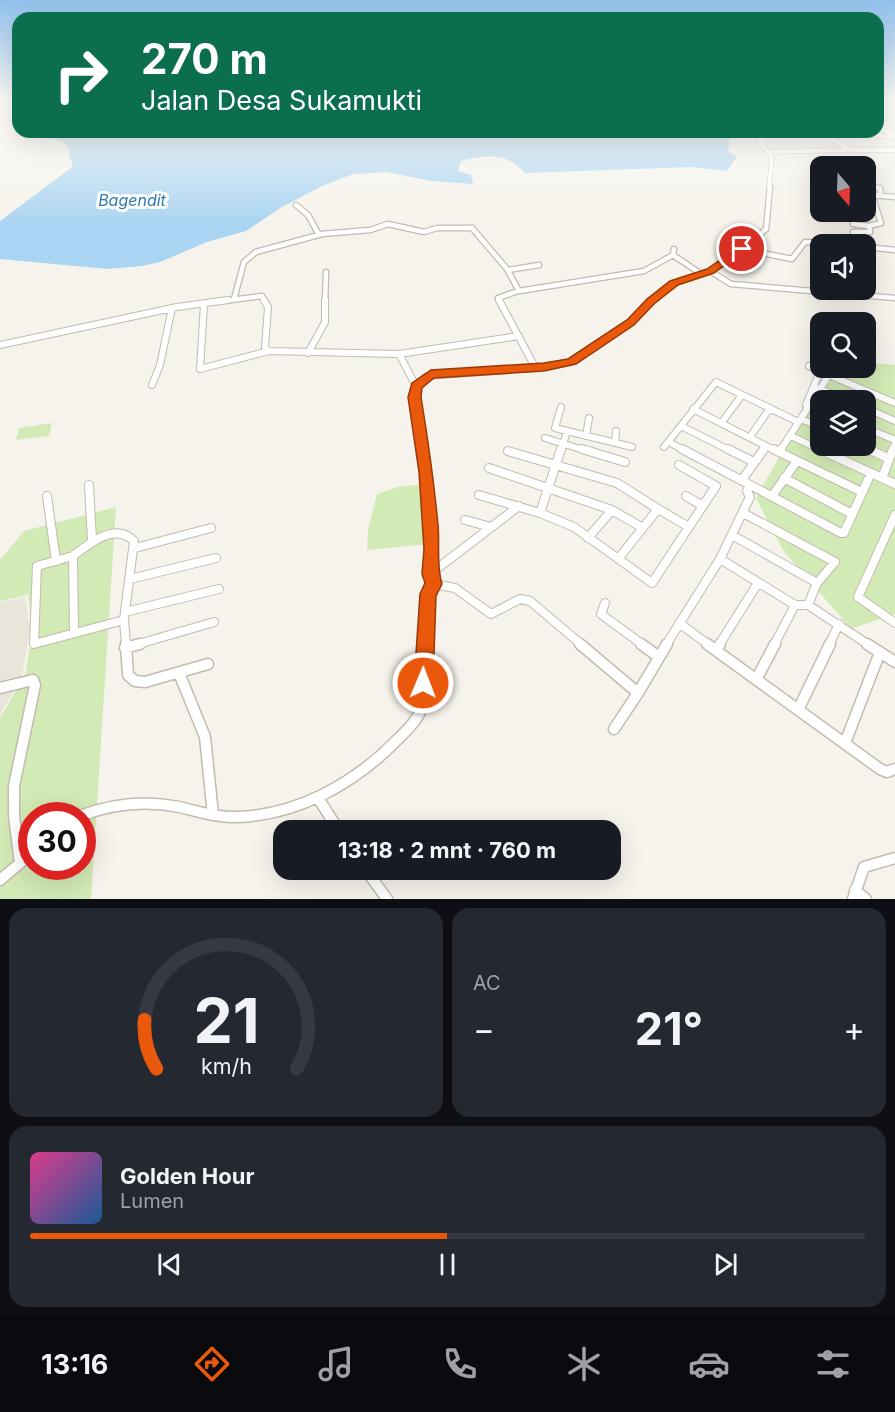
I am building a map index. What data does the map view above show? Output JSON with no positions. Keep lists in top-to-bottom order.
{
  "water": ["Bagendit"],
  "north": "bottom",
  "page": {
    "turn": ["270 m", "Jalan Desa Sukamukti"],
    "limit": "30",
    "trip": "13:18 · 2 mnt · 760 m",
    "tile": "AC",
    "heat": ["−", "21°", "+"],
    "song": ["Golden Hour", "Lumen"],
    "tabs": "13:16",
    "gauge": ["21", "km/h"]
  }
}
